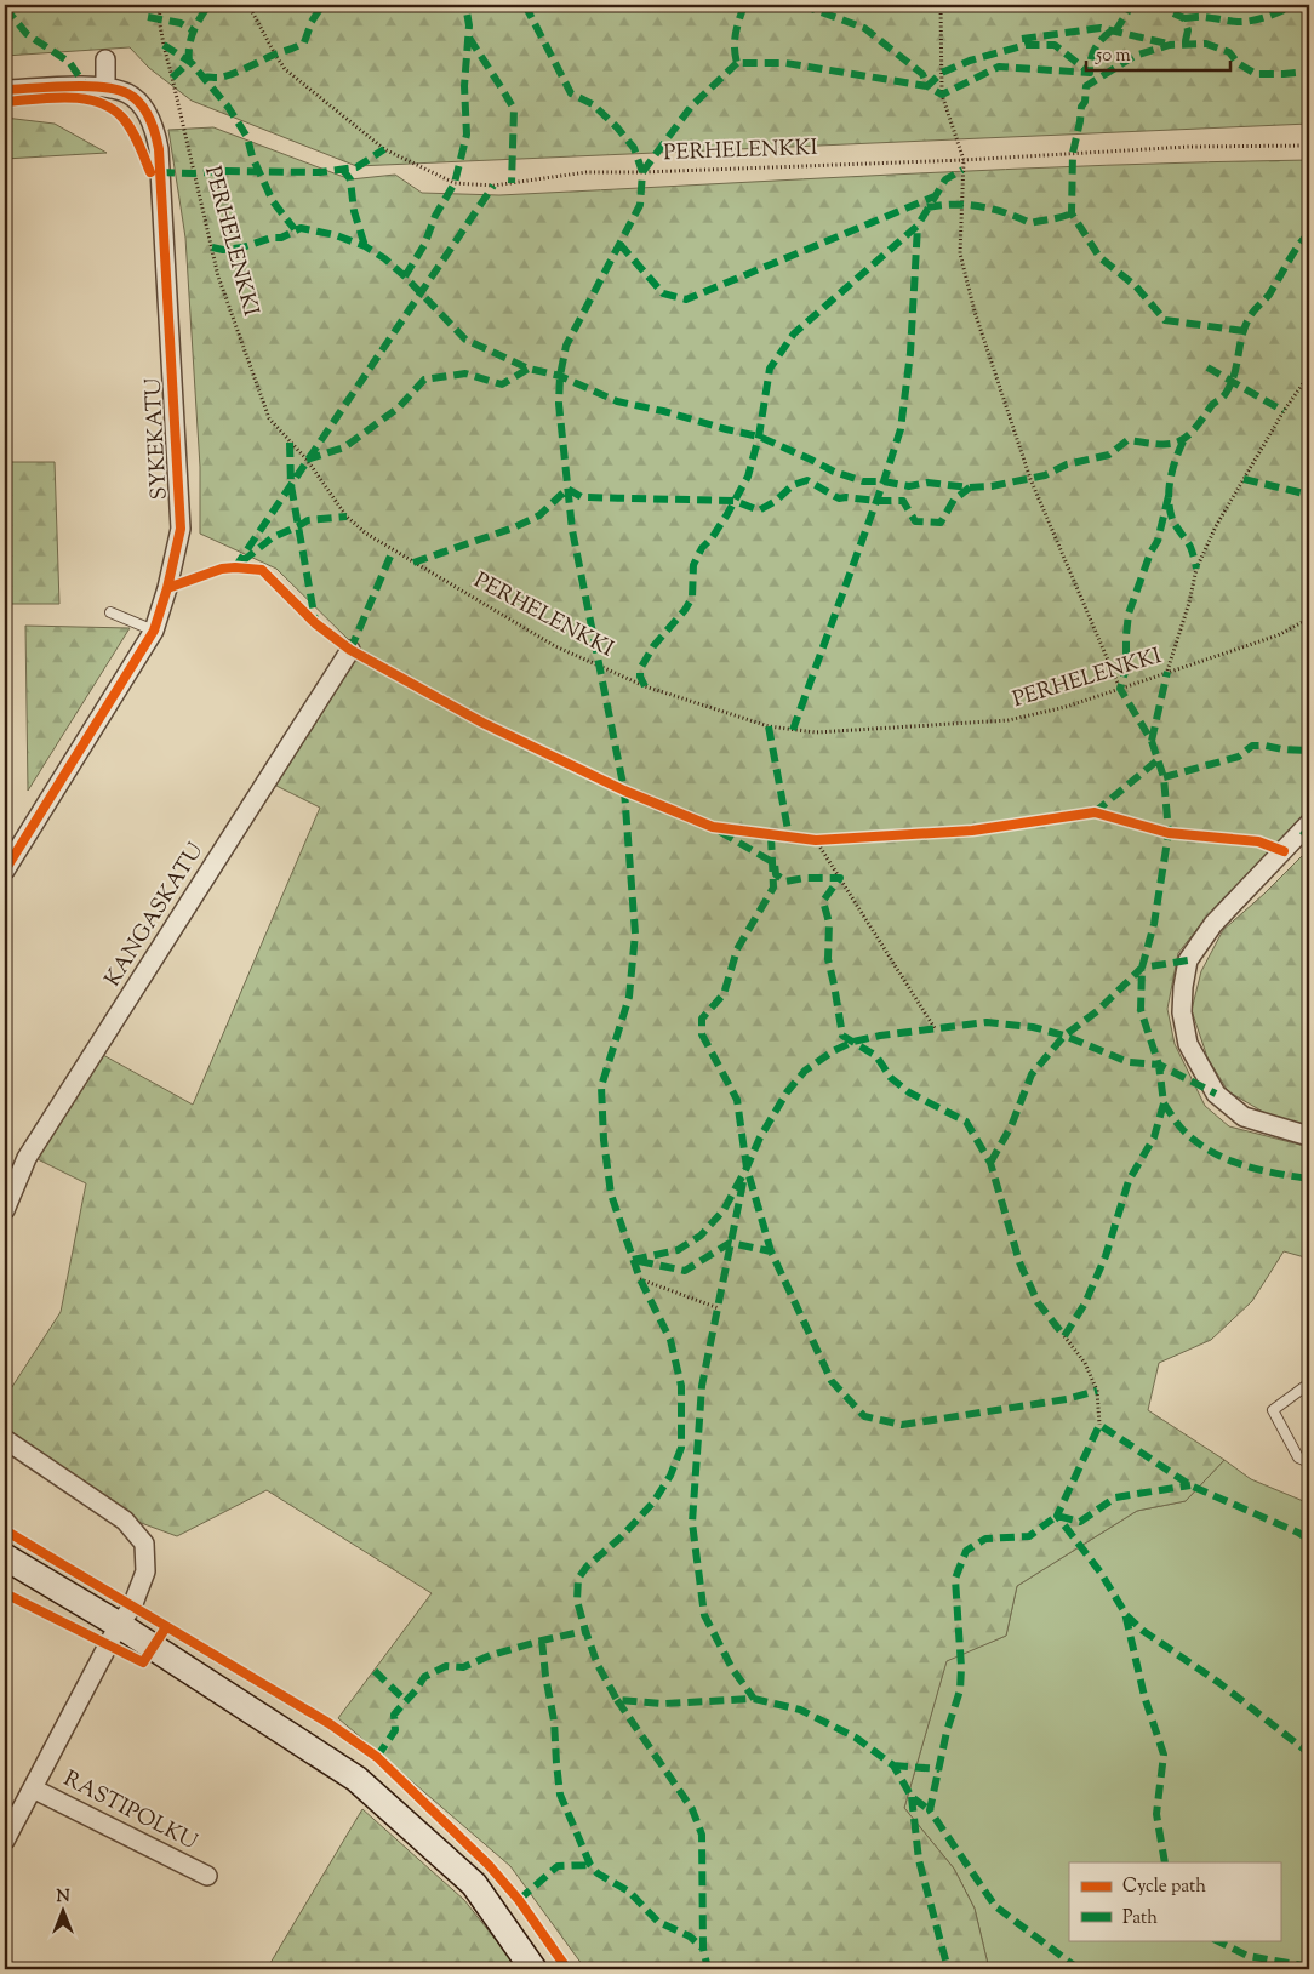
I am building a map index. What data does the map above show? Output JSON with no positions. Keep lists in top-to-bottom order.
{
  "streets": {
    "street": ["SYKEKATU", "KANGASKATU", "RASTIPOLKU"],
    "path": ["PERHELENKKI"]
  },
  "legend": ["Cycle path", "Path"],
  "scale_bar": "50 m",
  "north": "top"
}
